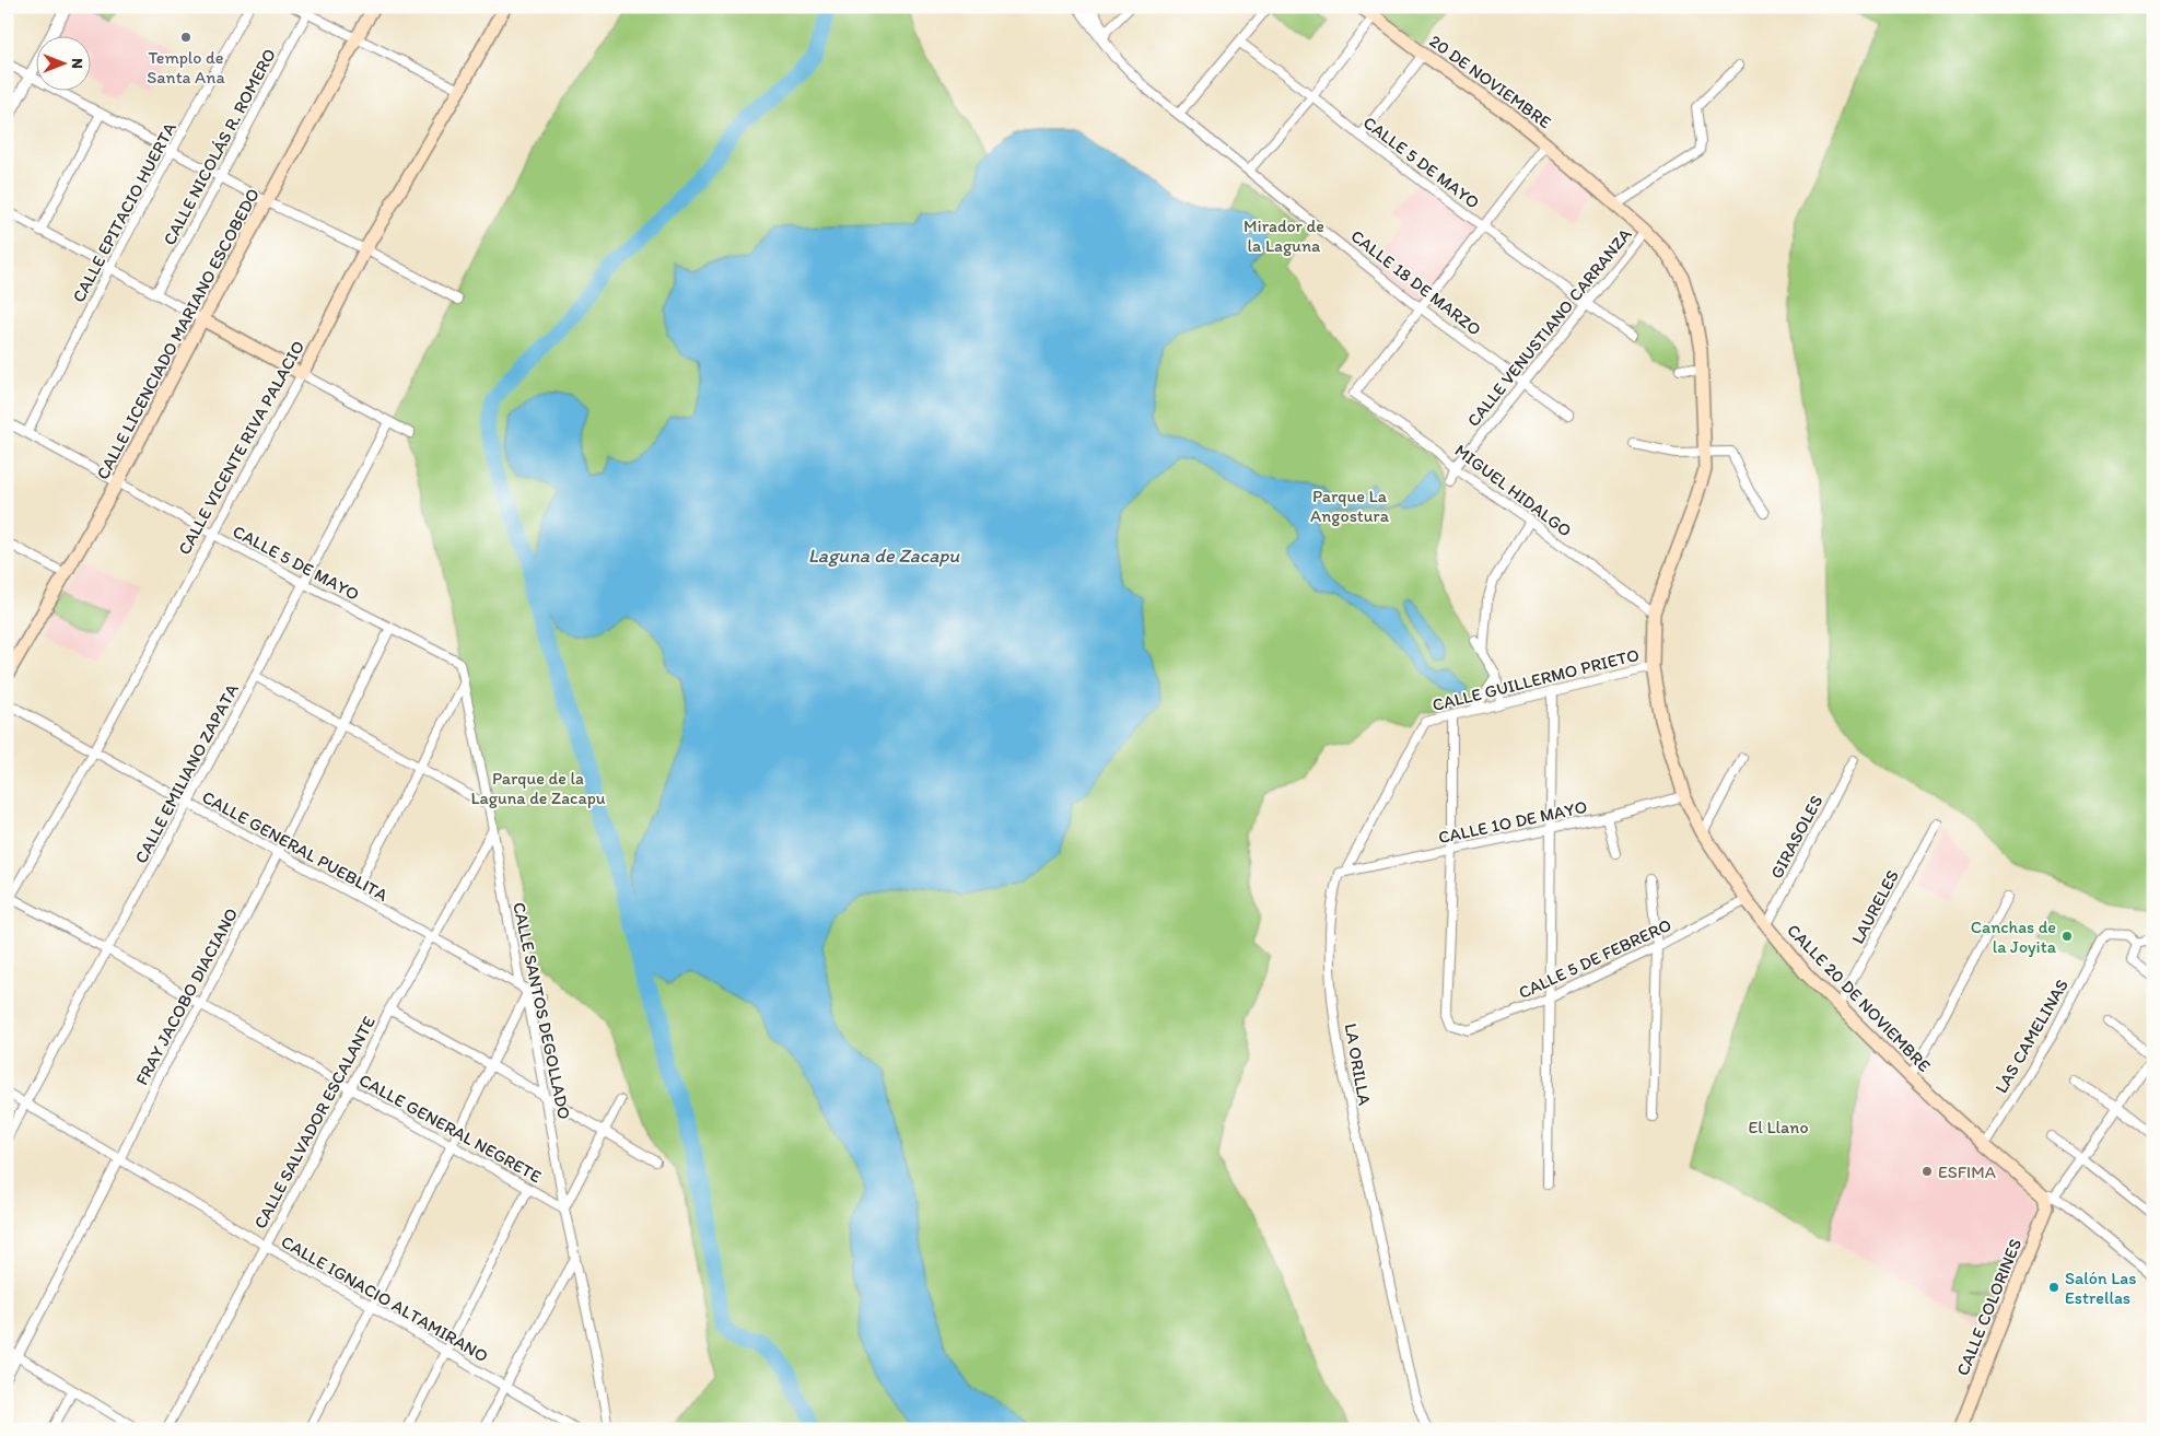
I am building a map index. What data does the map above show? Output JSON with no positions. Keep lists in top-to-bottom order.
{
  "streets": {
    "main road": [
      "20 DE NOVIEMBRE",
      "CALLE LICENCIADO MARIANO ESCOBEDO",
      "CALLE VICENTE RIVA PALACIO",
      "CALLE 20 DE NOVIEMBRE",
      "CALLE COLORINES"
    ],
    "street": [
      "CALLE NICOLÁS R. ROMERO",
      "CALLE 5 DE MAYO",
      "CALLE EPITACIO HUERTA",
      "CALLE 18 DE MARZO",
      "CALLE VENUSTIANO CARRANZA",
      "MIGUEL HIDALGO",
      "CALLE GUILLERMO PRIETO",
      "CALLE EMILIANO ZAPATA",
      "CALLE 1O DE MAYO",
      "GIRASOLES",
      "CALLE GENERAL PUEBLITA",
      "LAURELES",
      "CALLE 5 DE FEBRERO",
      "FRAY JACOBO DIACIANO",
      "CALLE SANTOS DEGOLLADO",
      "LAS CAMELINAS",
      "LA ORILLA",
      "CALLE SALVADOR ESCALANTE",
      "CALLE GENERAL NEGRETE",
      "CALLE IGNACIO ALTAMIRANO"
    ]
  },
  "crossings": [
    ["20 DE NOVIEMBRE", "CALLE 20 DE NOVIEMBRE"],
    ["CALLE 5 DE MAYO", "CALLE EPITACIO HUERTA"],
    ["CALLE 5 DE MAYO", "CALLE VENUSTIANO CARRANZA"],
    ["CALLE 5 DE MAYO", "CALLE LICENCIADO MARIANO ESCOBEDO"],
    ["CALLE 5 DE MAYO", "CALLE VICENTE RIVA PALACIO"],
    ["CALLE 5 DE MAYO", "CALLE EMILIANO ZAPATA"],
    ["CALLE 5 DE MAYO", "FRAY JACOBO DIACIANO"],
    ["CALLE 5 DE MAYO", "CALLE SANTOS DEGOLLADO"],
    ["CALLE 18 DE MARZO", "CALLE VENUSTIANO CARRANZA"],
    ["CALLE 18 DE MARZO", "MIGUEL HIDALGO"],
    ["CALLE VENUSTIANO CARRANZA", "MIGUEL HIDALGO"],
    ["CALLE VENUSTIANO CARRANZA", "CALLE 20 DE NOVIEMBRE"],
    ["CALLE VICENTE RIVA PALACIO", "CALLE GENERAL PUEBLITA"],
    ["CALLE VICENTE RIVA PALACIO", "CALLE GENERAL NEGRETE"],
    ["MIGUEL HIDALGO", "CALLE 20 DE NOVIEMBRE"],
    ["CALLE GUILLERMO PRIETO", "CALLE 20 DE NOVIEMBRE"],
    ["CALLE GUILLERMO PRIETO", "LA ORILLA"],
    ["CALLE EMILIANO ZAPATA", "CALLE GENERAL PUEBLITA"],
    ["CALLE EMILIANO ZAPATA", "CALLE GENERAL NEGRETE"],
    ["CALLE EMILIANO ZAPATA", "CALLE IGNACIO ALTAMIRANO"],
    ["CALLE 1O DE MAYO", "CALLE 5 DE FEBRERO"],
    ["CALLE 1O DE MAYO", "CALLE 20 DE NOVIEMBRE"],
    ["CALLE 1O DE MAYO", "LA ORILLA"],
    ["GIRASOLES", "CALLE 20 DE NOVIEMBRE"],
    ["CALLE GENERAL PUEBLITA", "FRAY JACOBO DIACIANO"],
    ["CALLE GENERAL PUEBLITA", "CALLE SANTOS DEGOLLADO"],
    ["CALLE GENERAL PUEBLITA", "CALLE SALVADOR ESCALANTE"],
    ["LAURELES", "CALLE 20 DE NOVIEMBRE"],
    ["CALLE 5 DE FEBRERO", "CALLE 20 DE NOVIEMBRE"],
    ["FRAY JACOBO DIACIANO", "CALLE GENERAL NEGRETE"],
    ["FRAY JACOBO DIACIANO", "CALLE IGNACIO ALTAMIRANO"],
    ["CALLE 20 DE NOVIEMBRE", "LAS CAMELINAS"],
    ["CALLE 20 DE NOVIEMBRE", "CALLE COLORINES"],
    ["CALLE SANTOS DEGOLLADO", "CALLE SALVADOR ESCALANTE"],
    ["CALLE SANTOS DEGOLLADO", "CALLE GENERAL NEGRETE"],
    ["CALLE SALVADOR ESCALANTE", "CALLE GENERAL NEGRETE"],
    ["CALLE SALVADOR ESCALANTE", "CALLE IGNACIO ALTAMIRANO"]
  ],
  "water": ["Laguna de Zacapu"],
  "parks": [
    "Mirador de la Laguna",
    "Parque La Angostura",
    "Parque de la Laguna de Zacapu",
    "El Llano"
  ],
  "places": [
    "Templo de Santa Ana",
    "Canchas de la Joyita",
    "ESFIMA",
    "Salón Las Estrellas"
  ],
  "north": "right"
}
